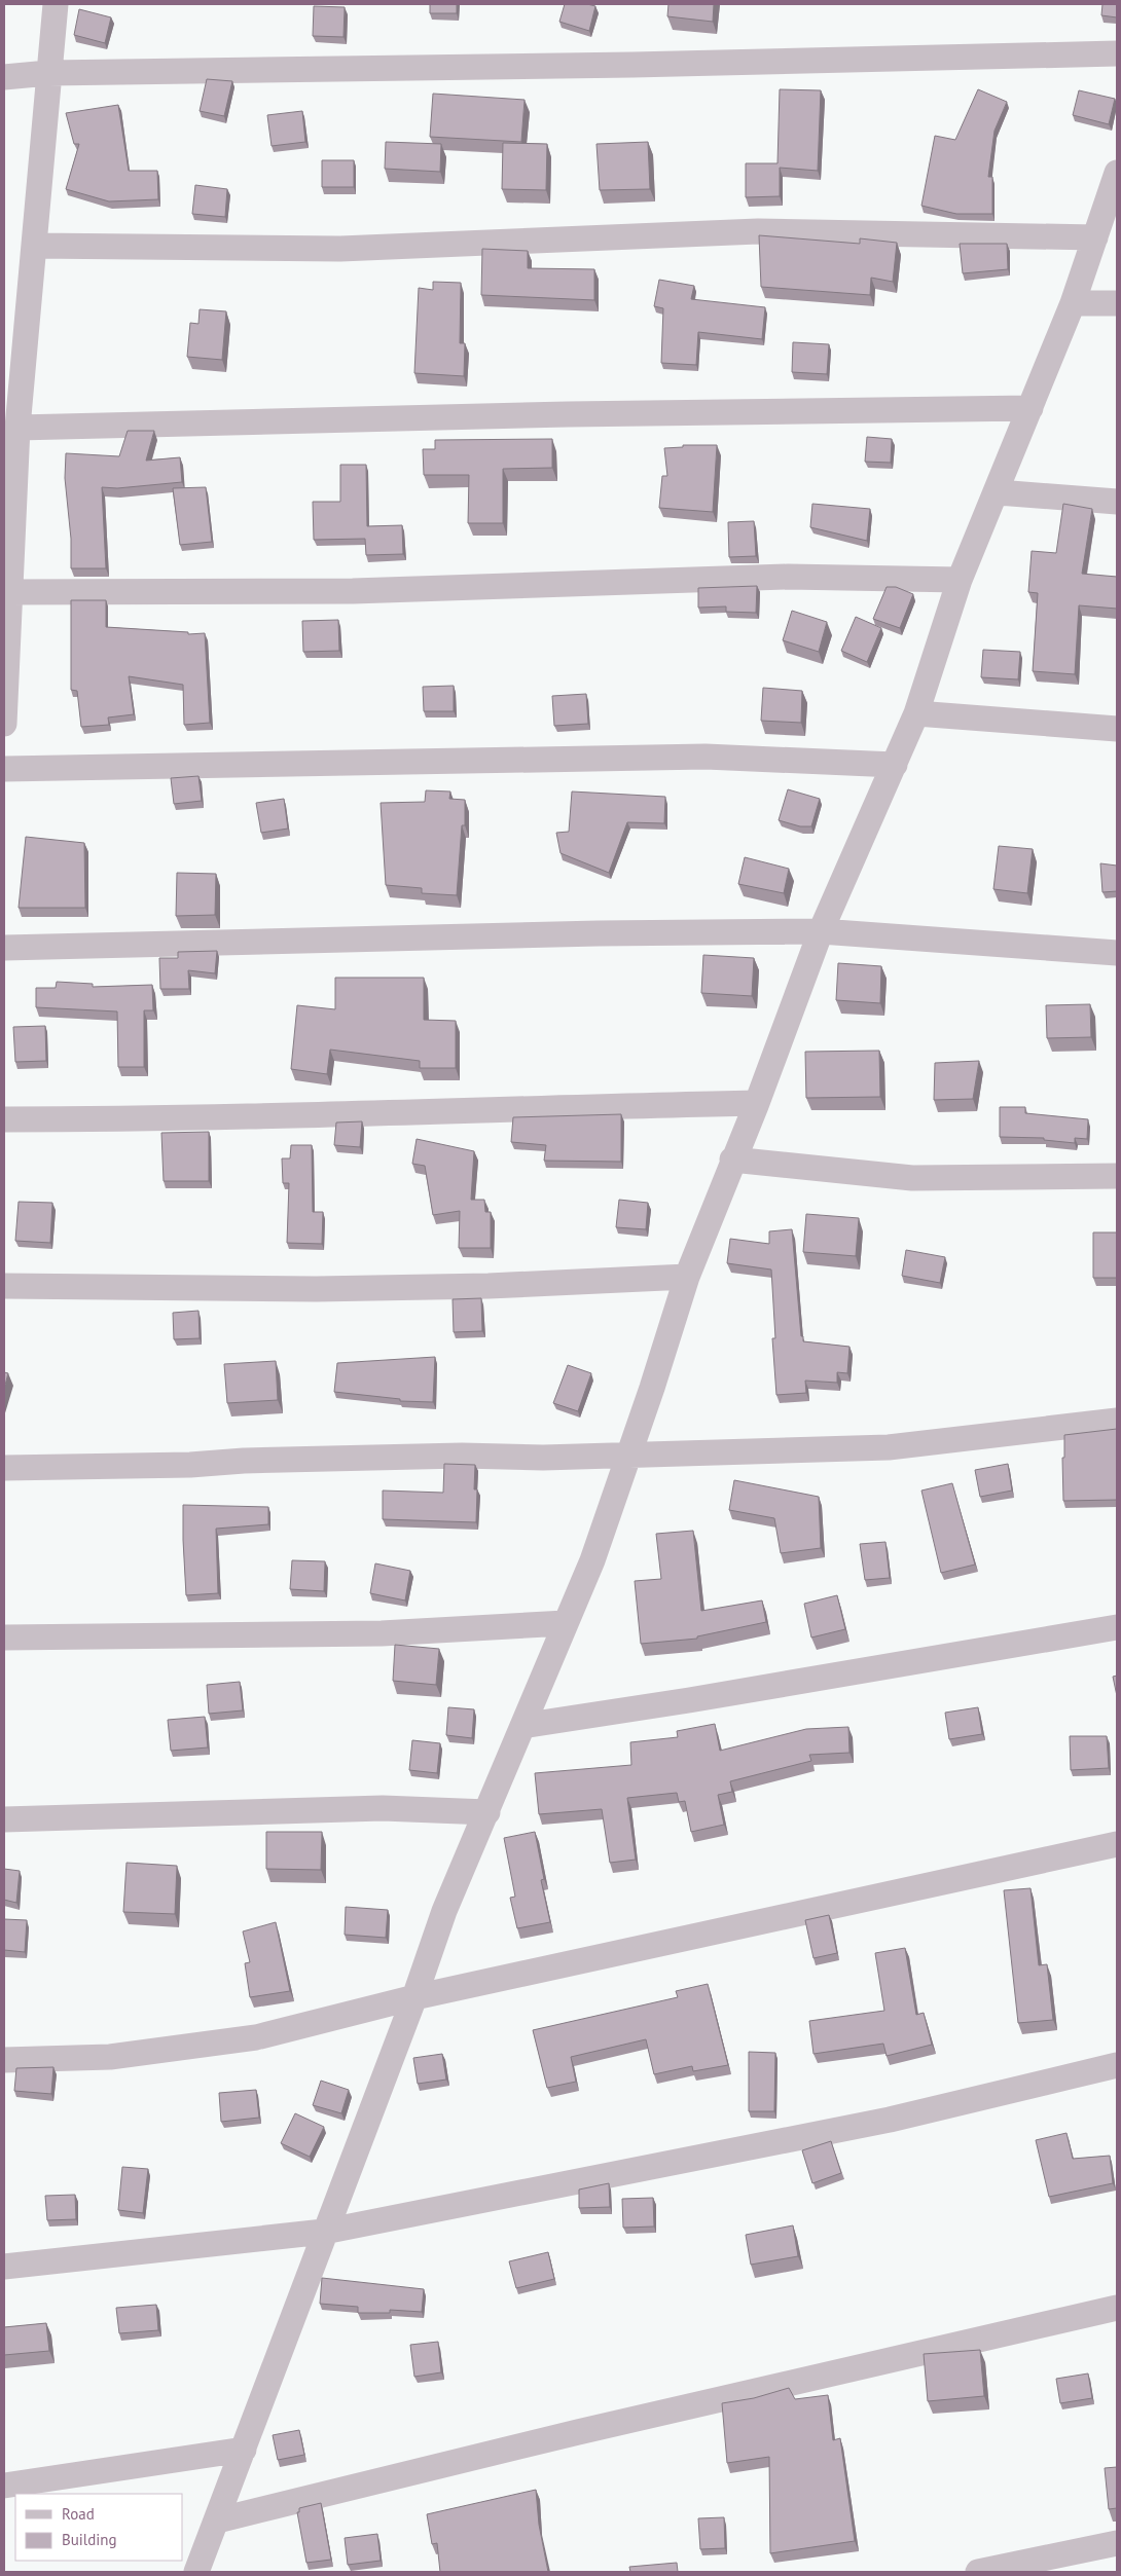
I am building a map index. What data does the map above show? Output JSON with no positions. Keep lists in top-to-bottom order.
{
  "legend": ["Road", "Building"]
}
